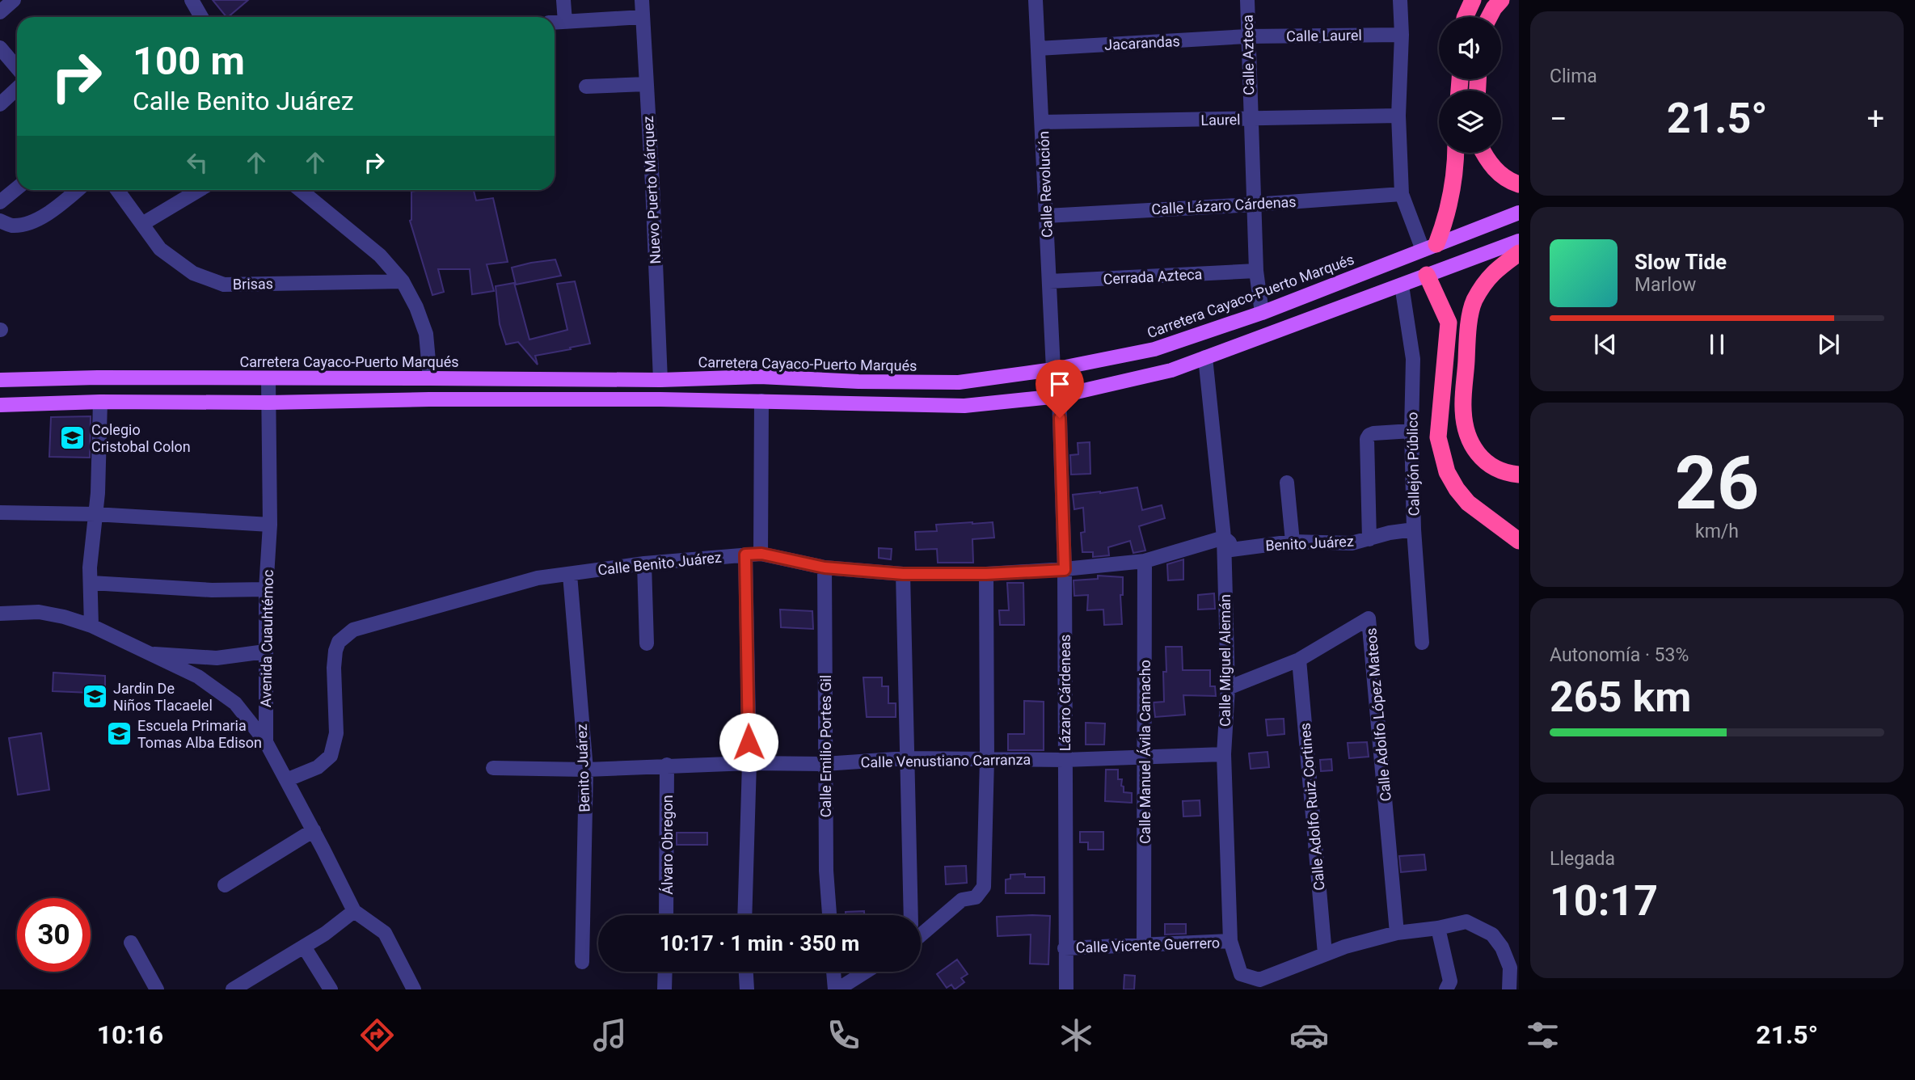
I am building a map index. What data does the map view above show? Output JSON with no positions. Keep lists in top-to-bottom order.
{
  "streets": {
    "main road": ["Carretera Cayaco-Puerto Marqués"],
    "street": [
      "Calle Laurel",
      "Jacarandas",
      "Calle Azteca",
      "Laurel",
      "Calle Revolución",
      "Nuevo Puerto Márquez",
      "Calle Lázaro Cárdenas",
      "Cerrada Azteca",
      "Brisas",
      "Callejón Público",
      "Benito Juárez",
      "Calle Benito Juárez",
      "Avenida Cuauhtémoc",
      "Calle Miguel Alemán",
      "Lázaro Cárdeneas",
      "Calle Adolfo López Mateos",
      "Calle Emilio Portes Gil",
      "Calle Manuel Ávila Camacho",
      "Calle Venustiano Carranza",
      "Calle Adolfo Ruiz Cortines",
      "Álvaro Obregon",
      "Calle Vicente Guerrero"
    ]
  },
  "crossings": [
    ["Calle Laurel", "Jacarandas"],
    ["Calle Laurel", "Calle Azteca"],
    ["Jacarandas", "Calle Azteca"],
    ["Jacarandas", "Calle Revolución"],
    ["Calle Azteca", "Laurel"],
    ["Calle Azteca", "Calle Lázaro Cárdenas"],
    ["Calle Azteca", "Cerrada Azteca"],
    ["Calle Azteca", "Carretera Cayaco-Puerto Marqués"],
    ["Laurel", "Calle Revolución"],
    ["Calle Revolución", "Calle Lázaro Cárdenas"],
    ["Calle Revolución", "Cerrada Azteca"],
    ["Calle Revolución", "Carretera Cayaco-Puerto Marqués"],
    ["Nuevo Puerto Márquez", "Carretera Cayaco-Puerto Marqués"],
    ["Carretera Cayaco-Puerto Marqués", "Avenida Cuauhtémoc"],
    ["Callejón Público", "Benito Juárez"],
    ["Benito Juárez", "Calle Benito Juárez"],
    ["Benito Juárez", "Calle Miguel Alemán"],
    ["Benito Juárez", "Calle Venustiano Carranza"],
    ["Calle Benito Juárez", "Avenida Cuauhtémoc"],
    ["Calle Benito Juárez", "Calle Miguel Alemán"],
    ["Calle Benito Juárez", "Lázaro Cárdeneas"],
    ["Calle Benito Juárez", "Calle Emilio Portes Gil"],
    ["Calle Benito Juárez", "Calle Manuel Ávila Camacho"],
    ["Calle Miguel Alemán", "Calle Adolfo López Mateos"],
    ["Calle Miguel Alemán", "Calle Venustiano Carranza"],
    ["Calle Miguel Alemán", "Calle Adolfo Ruiz Cortines"],
    ["Calle Miguel Alemán", "Calle Vicente Guerrero"],
    ["Lázaro Cárdeneas", "Calle Venustiano Carranza"],
    ["Lázaro Cárdeneas", "Calle Vicente Guerrero"],
    ["Calle Adolfo López Mateos", "Calle Adolfo Ruiz Cortines"],
    ["Calle Emilio Portes Gil", "Calle Venustiano Carranza"],
    ["Calle Manuel Ávila Camacho", "Calle Venustiano Carranza"],
    ["Calle Manuel Ávila Camacho", "Calle Vicente Guerrero"],
    ["Calle Venustiano Carranza", "Álvaro Obregon"]
  ],
  "places": {
    "school or university": ["Colegio Cristobal Colon", "Jardin De Niños Tlacaelel", "Escuela Primaria Tomas Alba Edison"]
  },
  "page": {
    "tile": [
      "Clima",
      ["26", "km/h"],
      ["Autonomía · 53%", "265 km"],
      ["Llegada", "10:17"]
    ],
    "turn": ["100 m", "Calle Benito Juárez"],
    "heat": ["−", "21.5°", "+"],
    "song": ["Slow Tide", "Marlow"],
    "limit": "30",
    "trip": "10:17 · 1 min · 350 m",
    "tabs": ["10:16", "21.5°"]
  }
}
